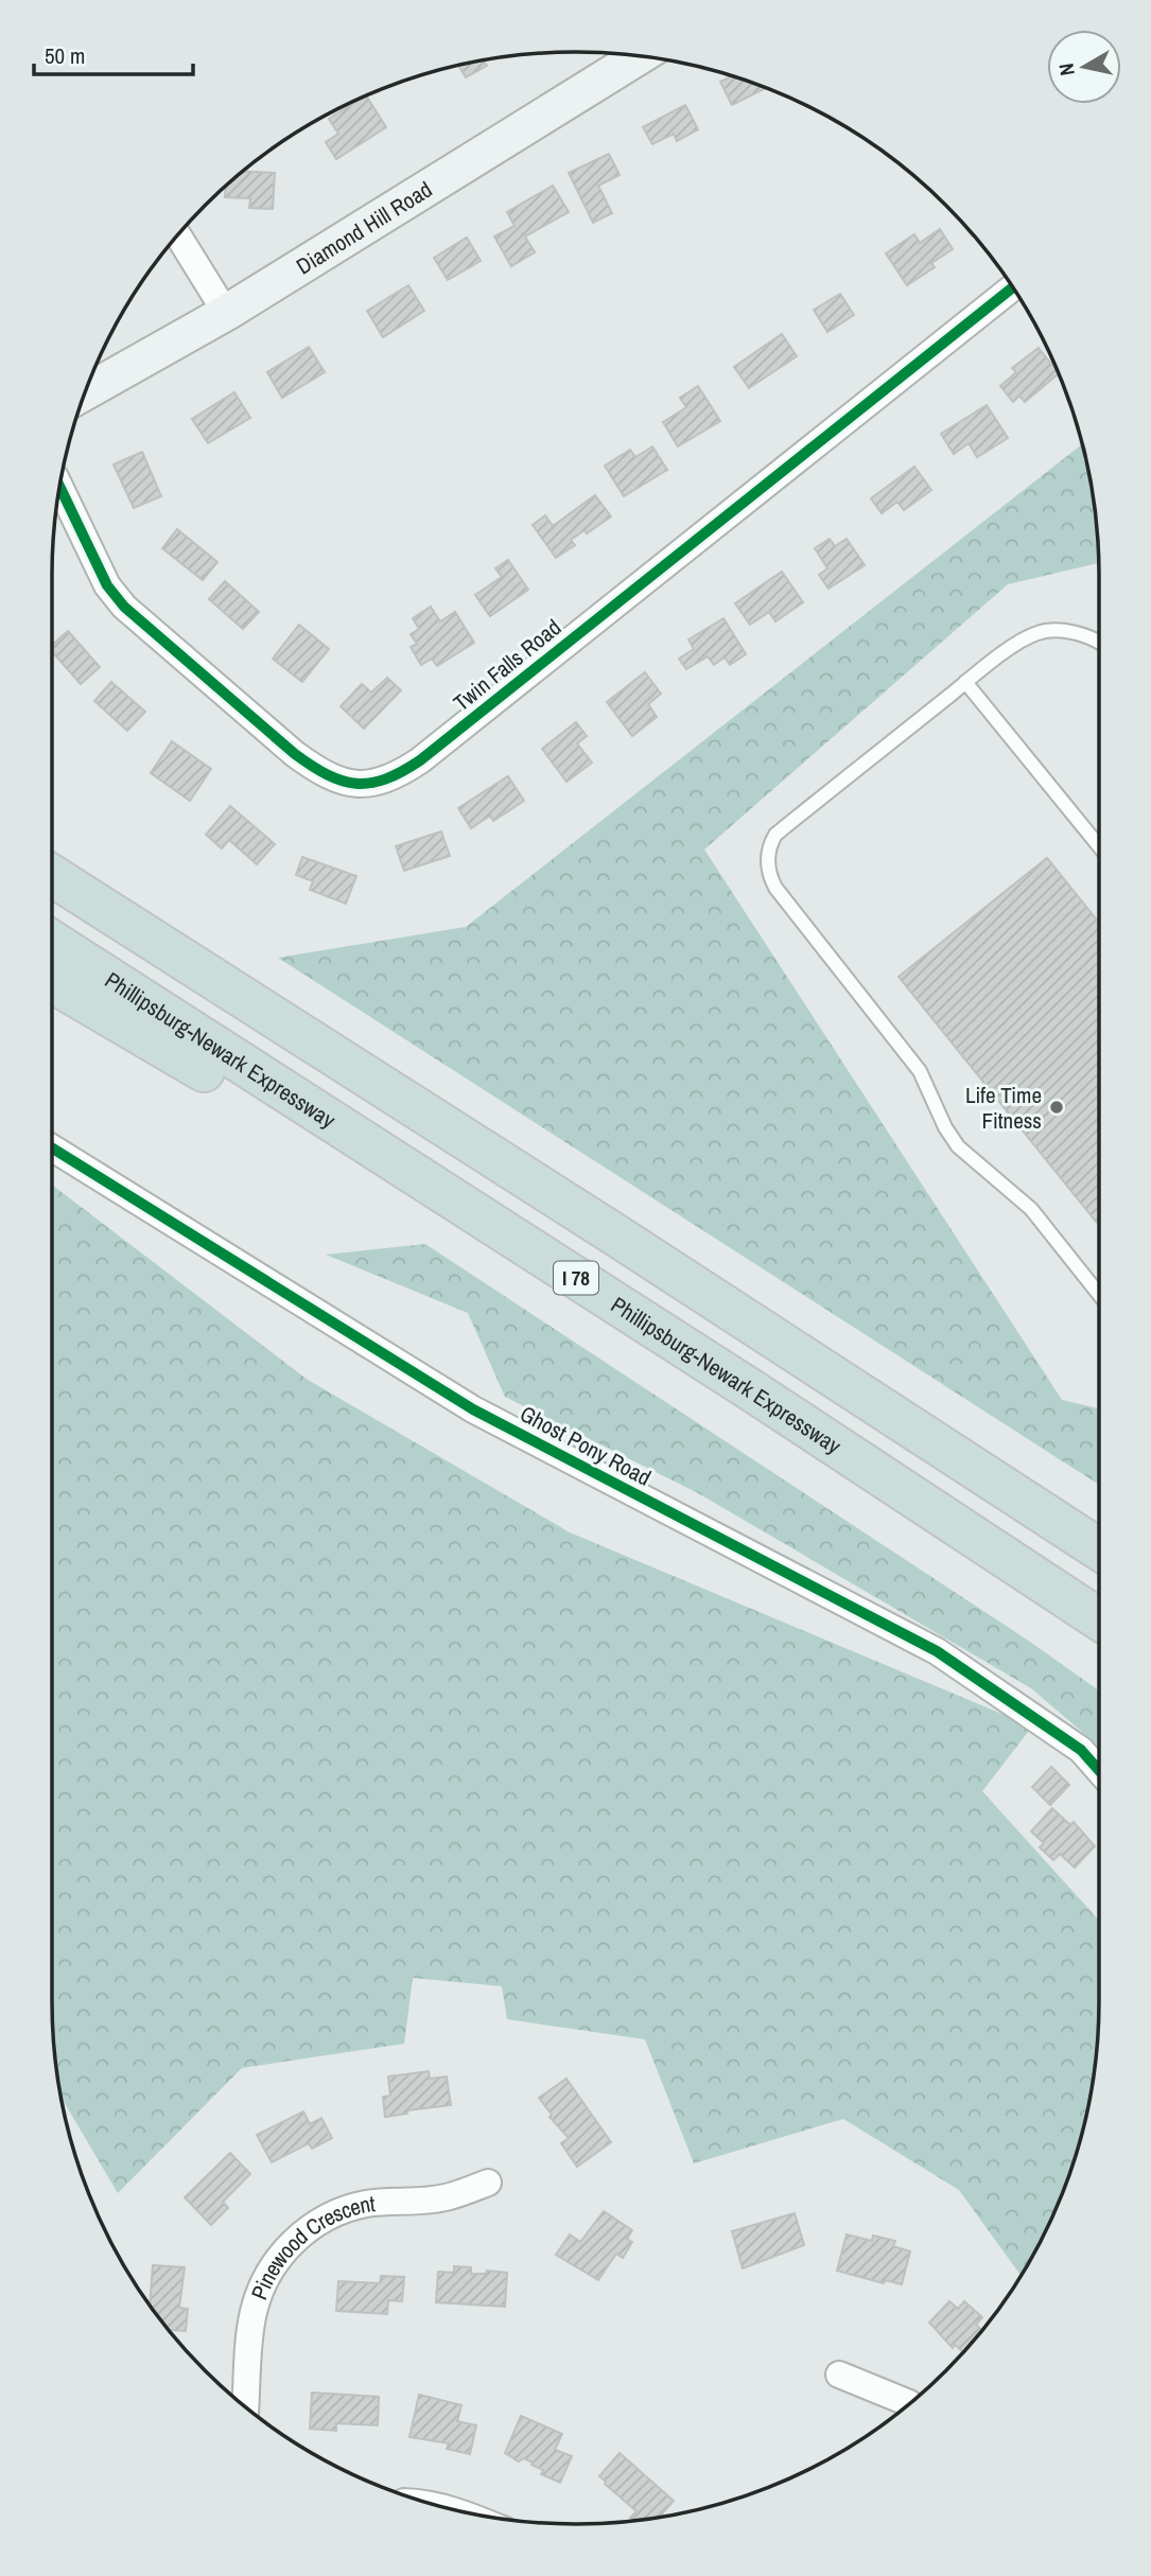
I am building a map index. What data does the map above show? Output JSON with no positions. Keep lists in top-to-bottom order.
{
  "streets": {
    "highway": ["Phillipsburg-Newark Expressway", "I 78"],
    "main road": ["Diamond Hill Road"],
    "street": ["Twin Falls Road", "Ghost Pony Road", "Pinewood Crescent"]
  },
  "places": ["Life Time Fitness"],
  "scale_bar": "50 m",
  "north": "left"
}
